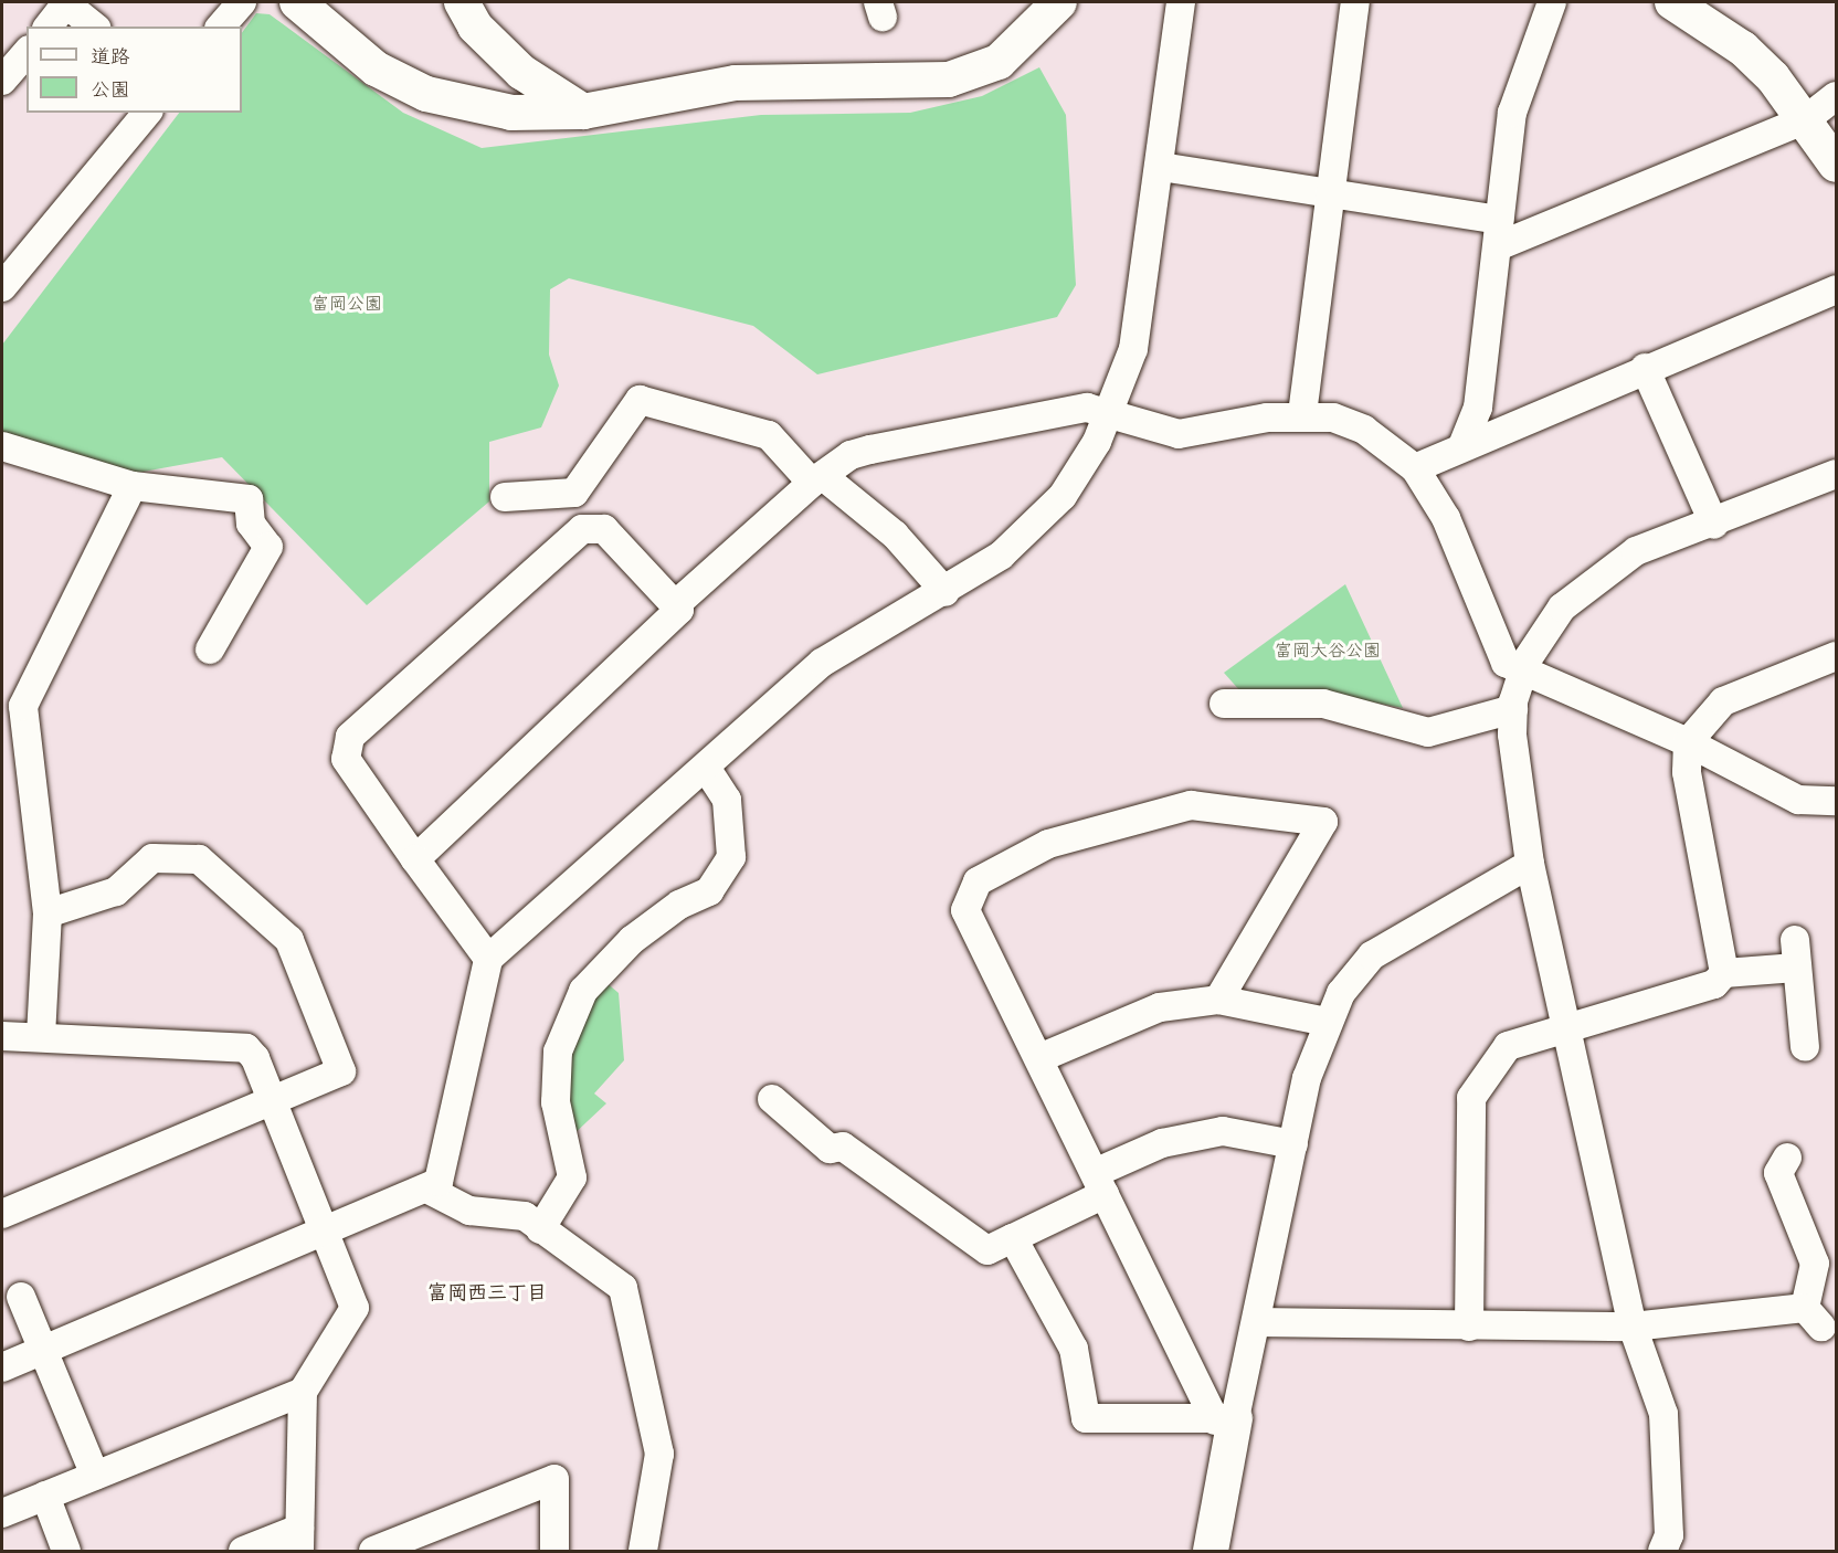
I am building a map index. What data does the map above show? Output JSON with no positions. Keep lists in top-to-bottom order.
{
  "districts": ["富岡西三丁目"],
  "parks": ["富岡公園", "富岡大谷公園"],
  "legend": ["道路", "公園"]
}
